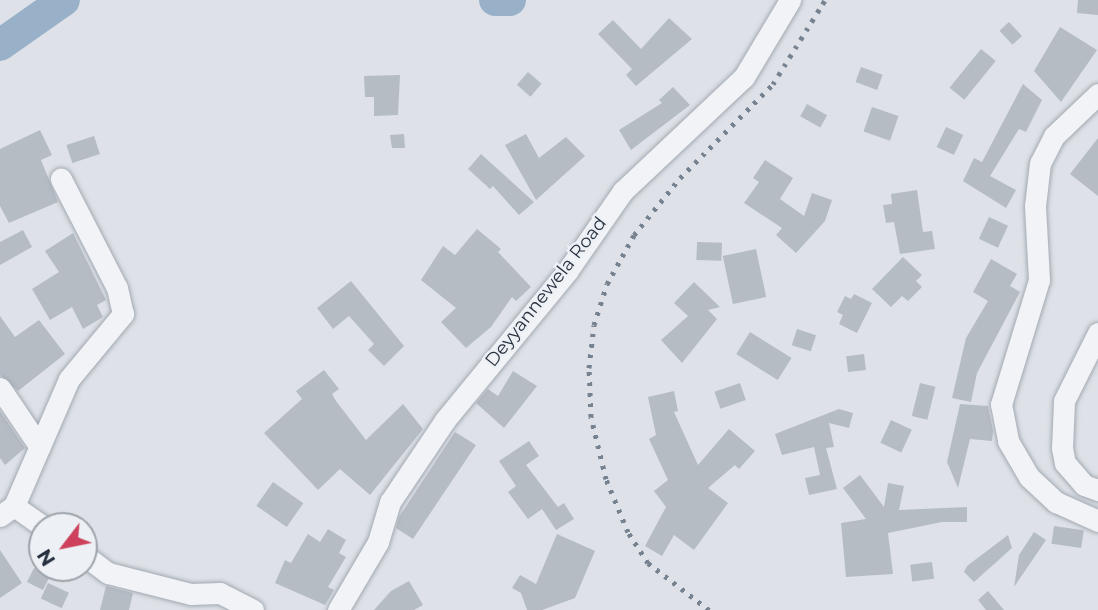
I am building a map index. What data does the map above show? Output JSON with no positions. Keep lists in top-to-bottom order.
{
  "streets": {
    "street": ["Deyyannewela Road"]
  },
  "north": "bottom left"
}
